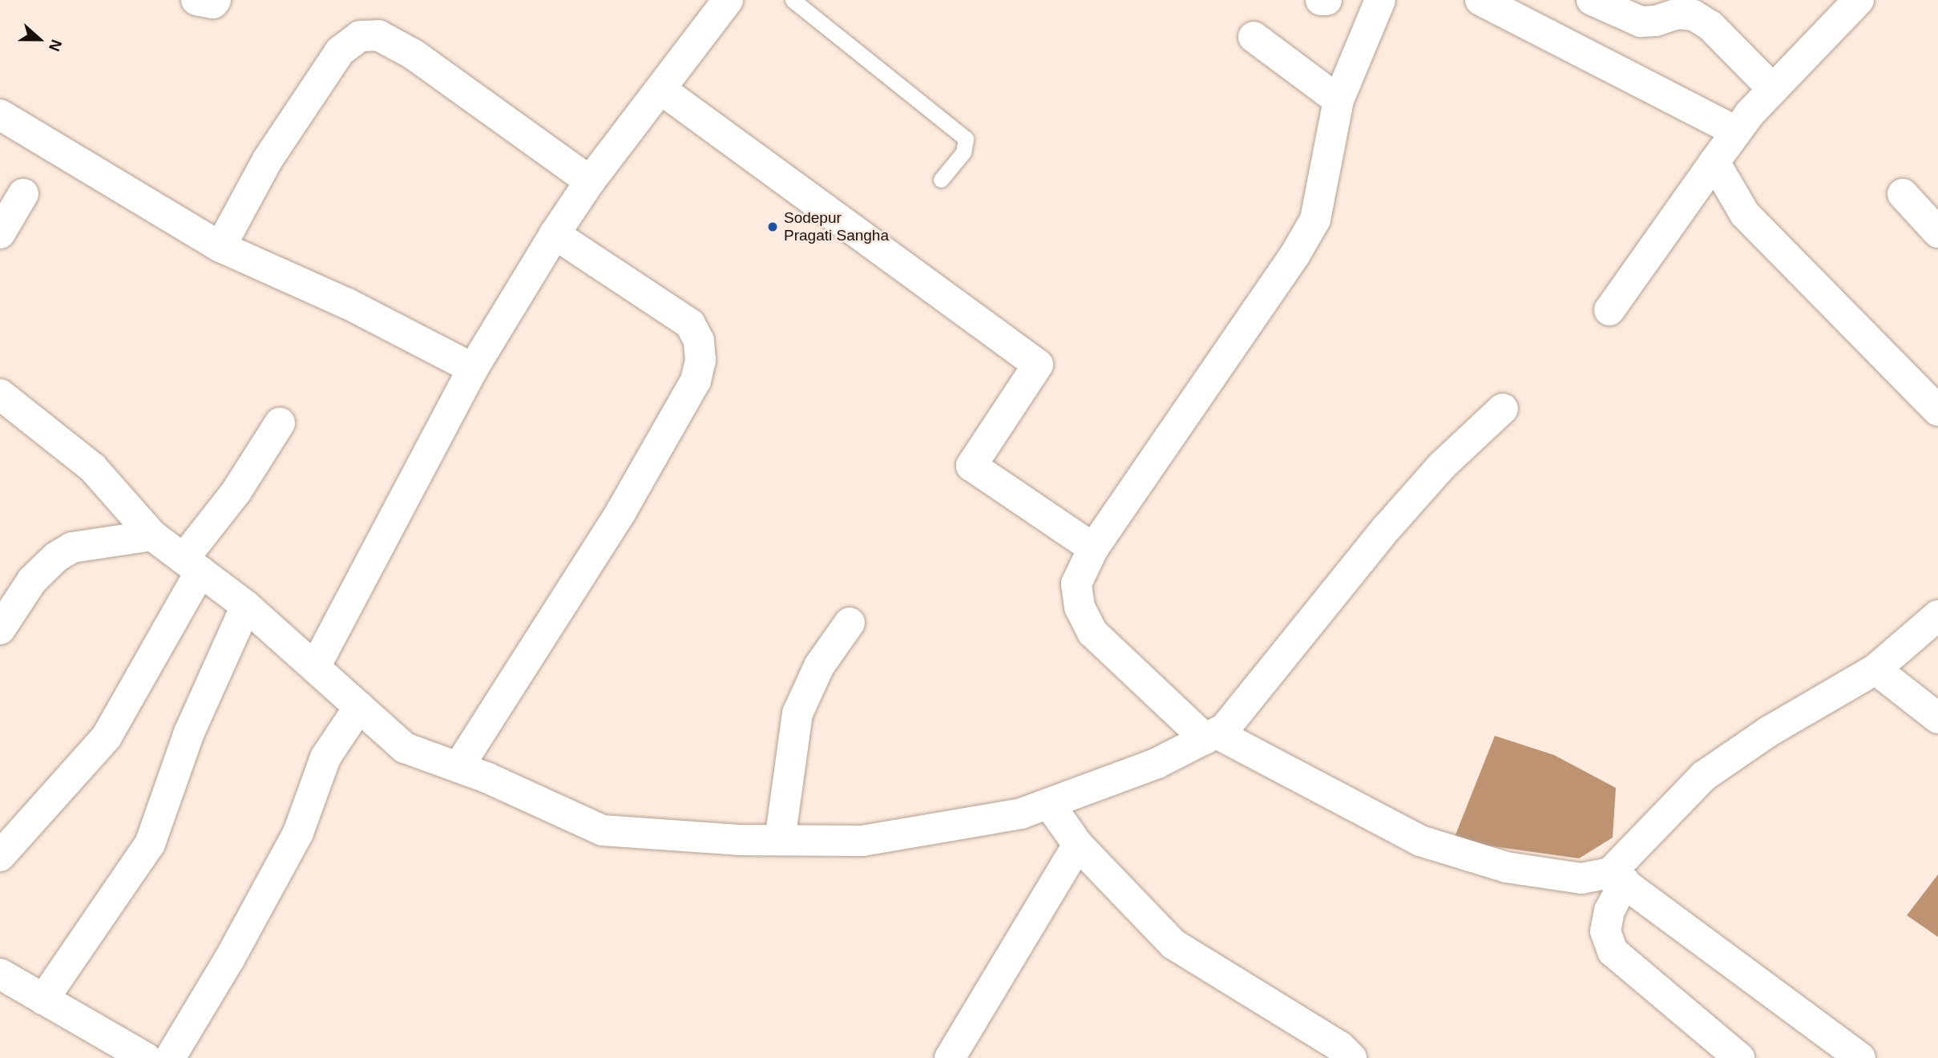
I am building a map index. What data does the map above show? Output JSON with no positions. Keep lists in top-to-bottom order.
{
  "places": ["Sodepur Pragati Sangha"],
  "north": "right"
}
